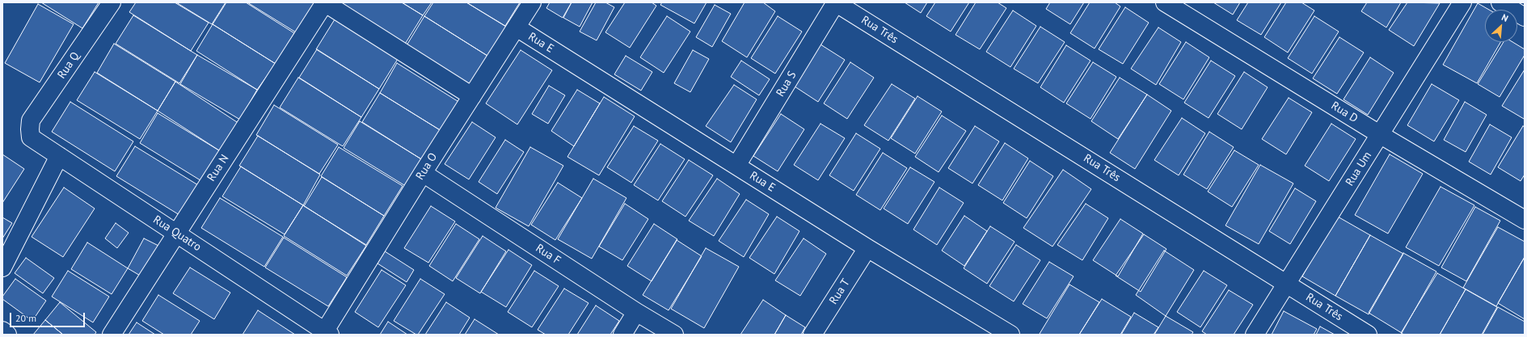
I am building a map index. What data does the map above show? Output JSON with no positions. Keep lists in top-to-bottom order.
{
  "streets": {
    "street": [
      "Rua Três",
      "Rua E",
      "Rua Q",
      "Rua S",
      "Rua D",
      "Rua O",
      "Rua N",
      "Rua Um",
      "Rua Quatro",
      "Rua F",
      "Rua T"
    ]
  },
  "crossings": [
    ["Rua Três", "Rua S"],
    ["Rua Três", "Rua Um"],
    ["Rua E", "Rua S"],
    ["Rua E", "Rua O"],
    ["Rua E", "Rua T"],
    ["Rua Q", "Rua Quatro"],
    ["Rua D", "Rua Um"],
    ["Rua O", "Rua Quatro"],
    ["Rua O", "Rua F"],
    ["Rua N", "Rua Quatro"]
  ],
  "scale_bar": "20 m",
  "north": "top right"
}
